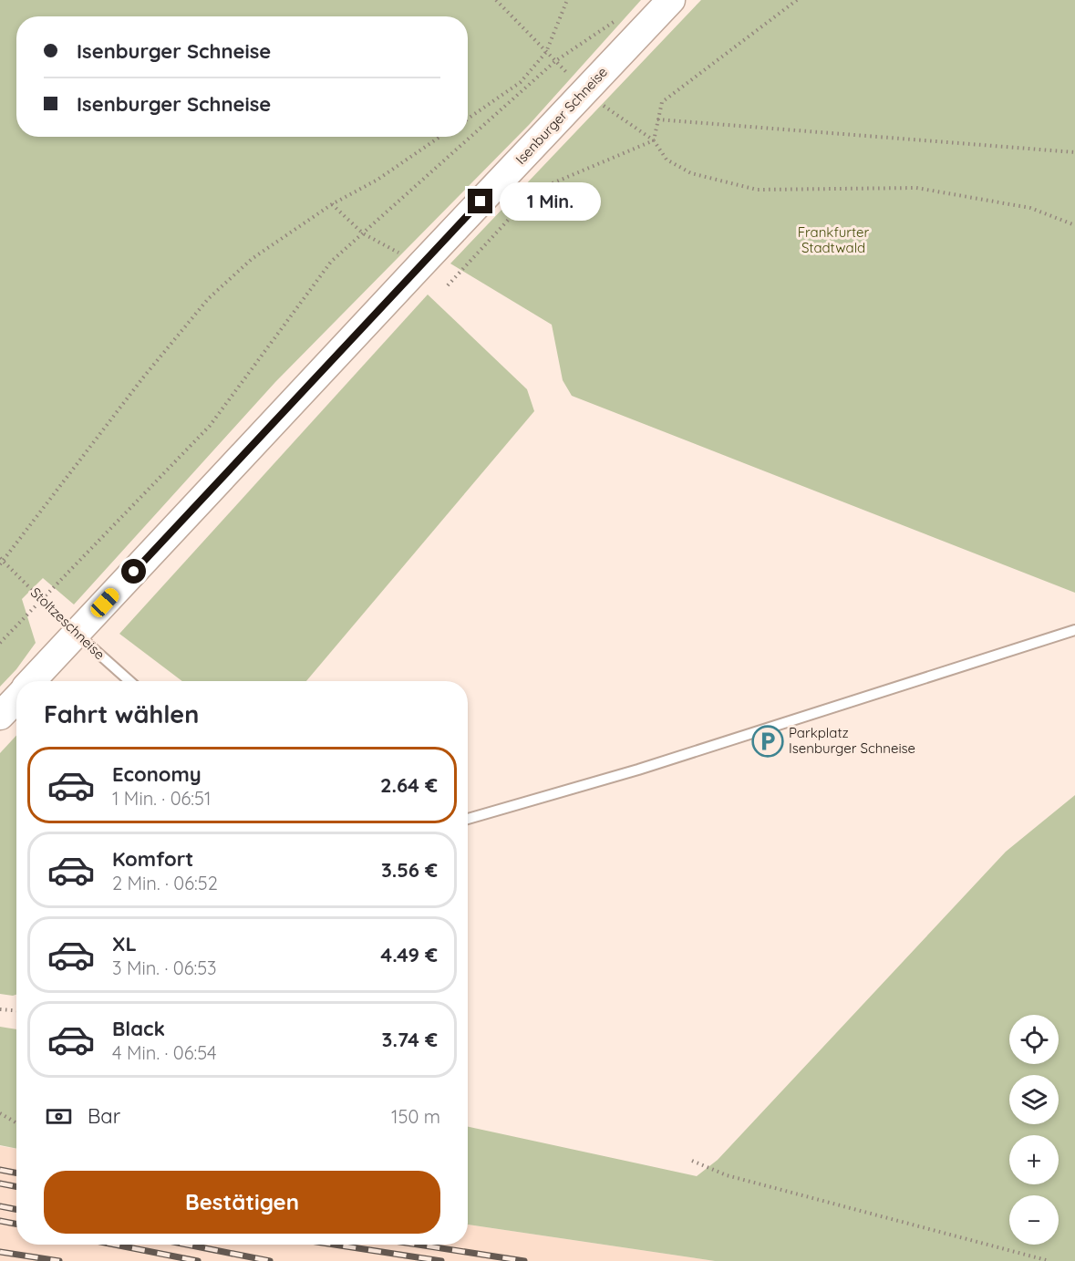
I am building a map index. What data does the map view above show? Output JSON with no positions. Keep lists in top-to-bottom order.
{
  "streets": {
    "main road": ["Isenburger Schneise"],
    "lane": ["Stoltzeschneise"]
  },
  "crossings": [
    ["Isenburger Schneise", "Stoltzeschneise"]
  ],
  "parks": ["Frankfurter Stadtwald"],
  "places": {
    "parking": ["Parkplatz Isenburger Schneise"]
  },
  "page": {
    "banner": ["Isenburger Schneise", "Isenburger Schneise"],
    "bubble": "1 Min.",
    "heading": "Fahrt wählen",
    "list": [
      {
        "name": "Economy",
        "note": "1 Min. · 06:51",
        "value": "2.64 €"
      },
      {
        "name": "Komfort",
        "note": "2 Min. · 06:52",
        "value": "3.56 €"
      },
      {
        "name": "XL",
        "note": "3 Min. · 06:53",
        "value": "4.49 €"
      },
      {
        "name": "Black",
        "note": "4 Min. · 06:54",
        "value": "3.74 €"
      }
    ],
    "map_buttons": ["+", "−"],
    "pay": ["Bar", "150 m"],
    "buttons": "Bestätigen"
  }
}
